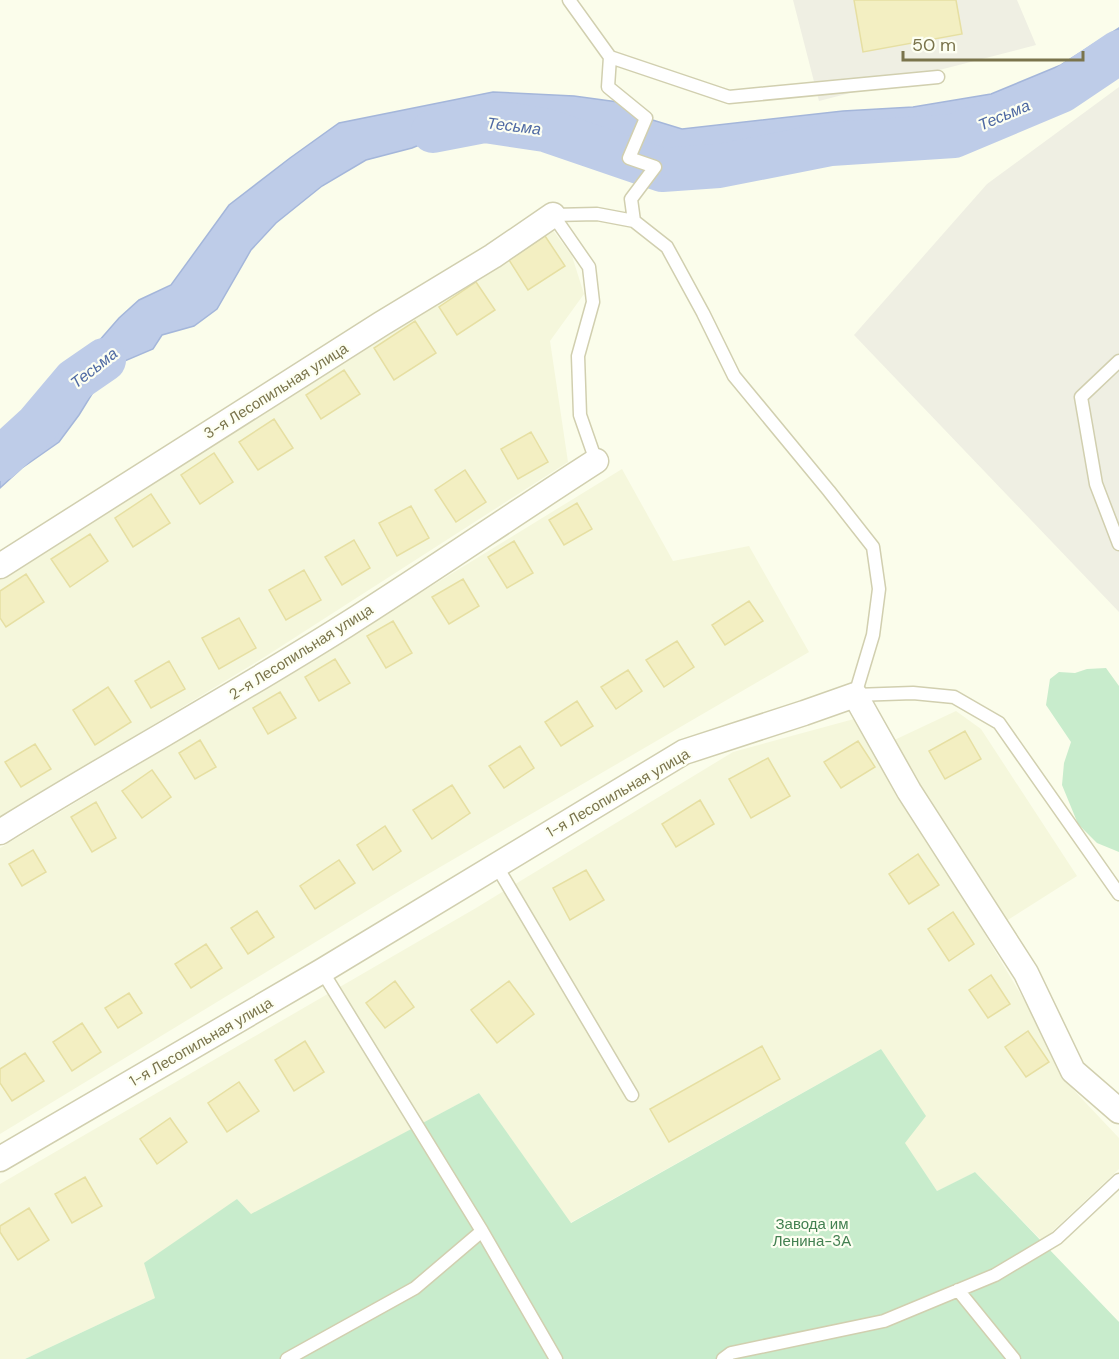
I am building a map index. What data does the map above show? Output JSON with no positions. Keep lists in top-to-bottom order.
{
  "streets": {
    "street": ["3-я Лесопильная улица", "2-я Лесопильная улица", "1-я Лесопильная улица"]
  },
  "water": ["Тесьма"],
  "parks": ["Завода им Ленина-3А"],
  "scale_bar": "50 m"
}
